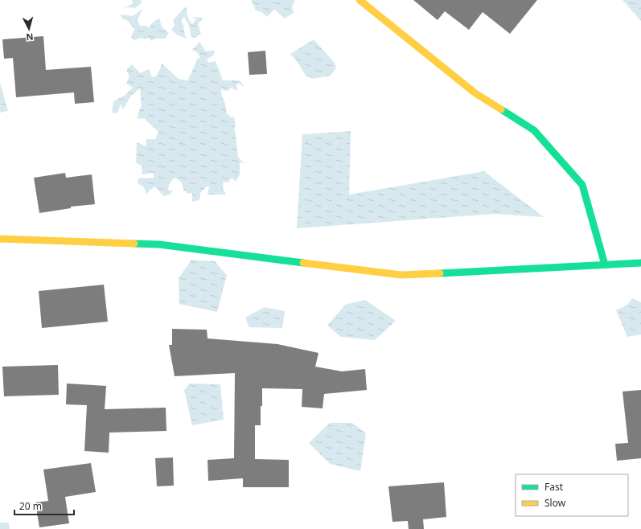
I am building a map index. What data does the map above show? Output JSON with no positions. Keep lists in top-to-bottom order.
{
  "legend": ["Fast", "Slow"],
  "scale_bar": "20 m",
  "north": "bottom"
}
